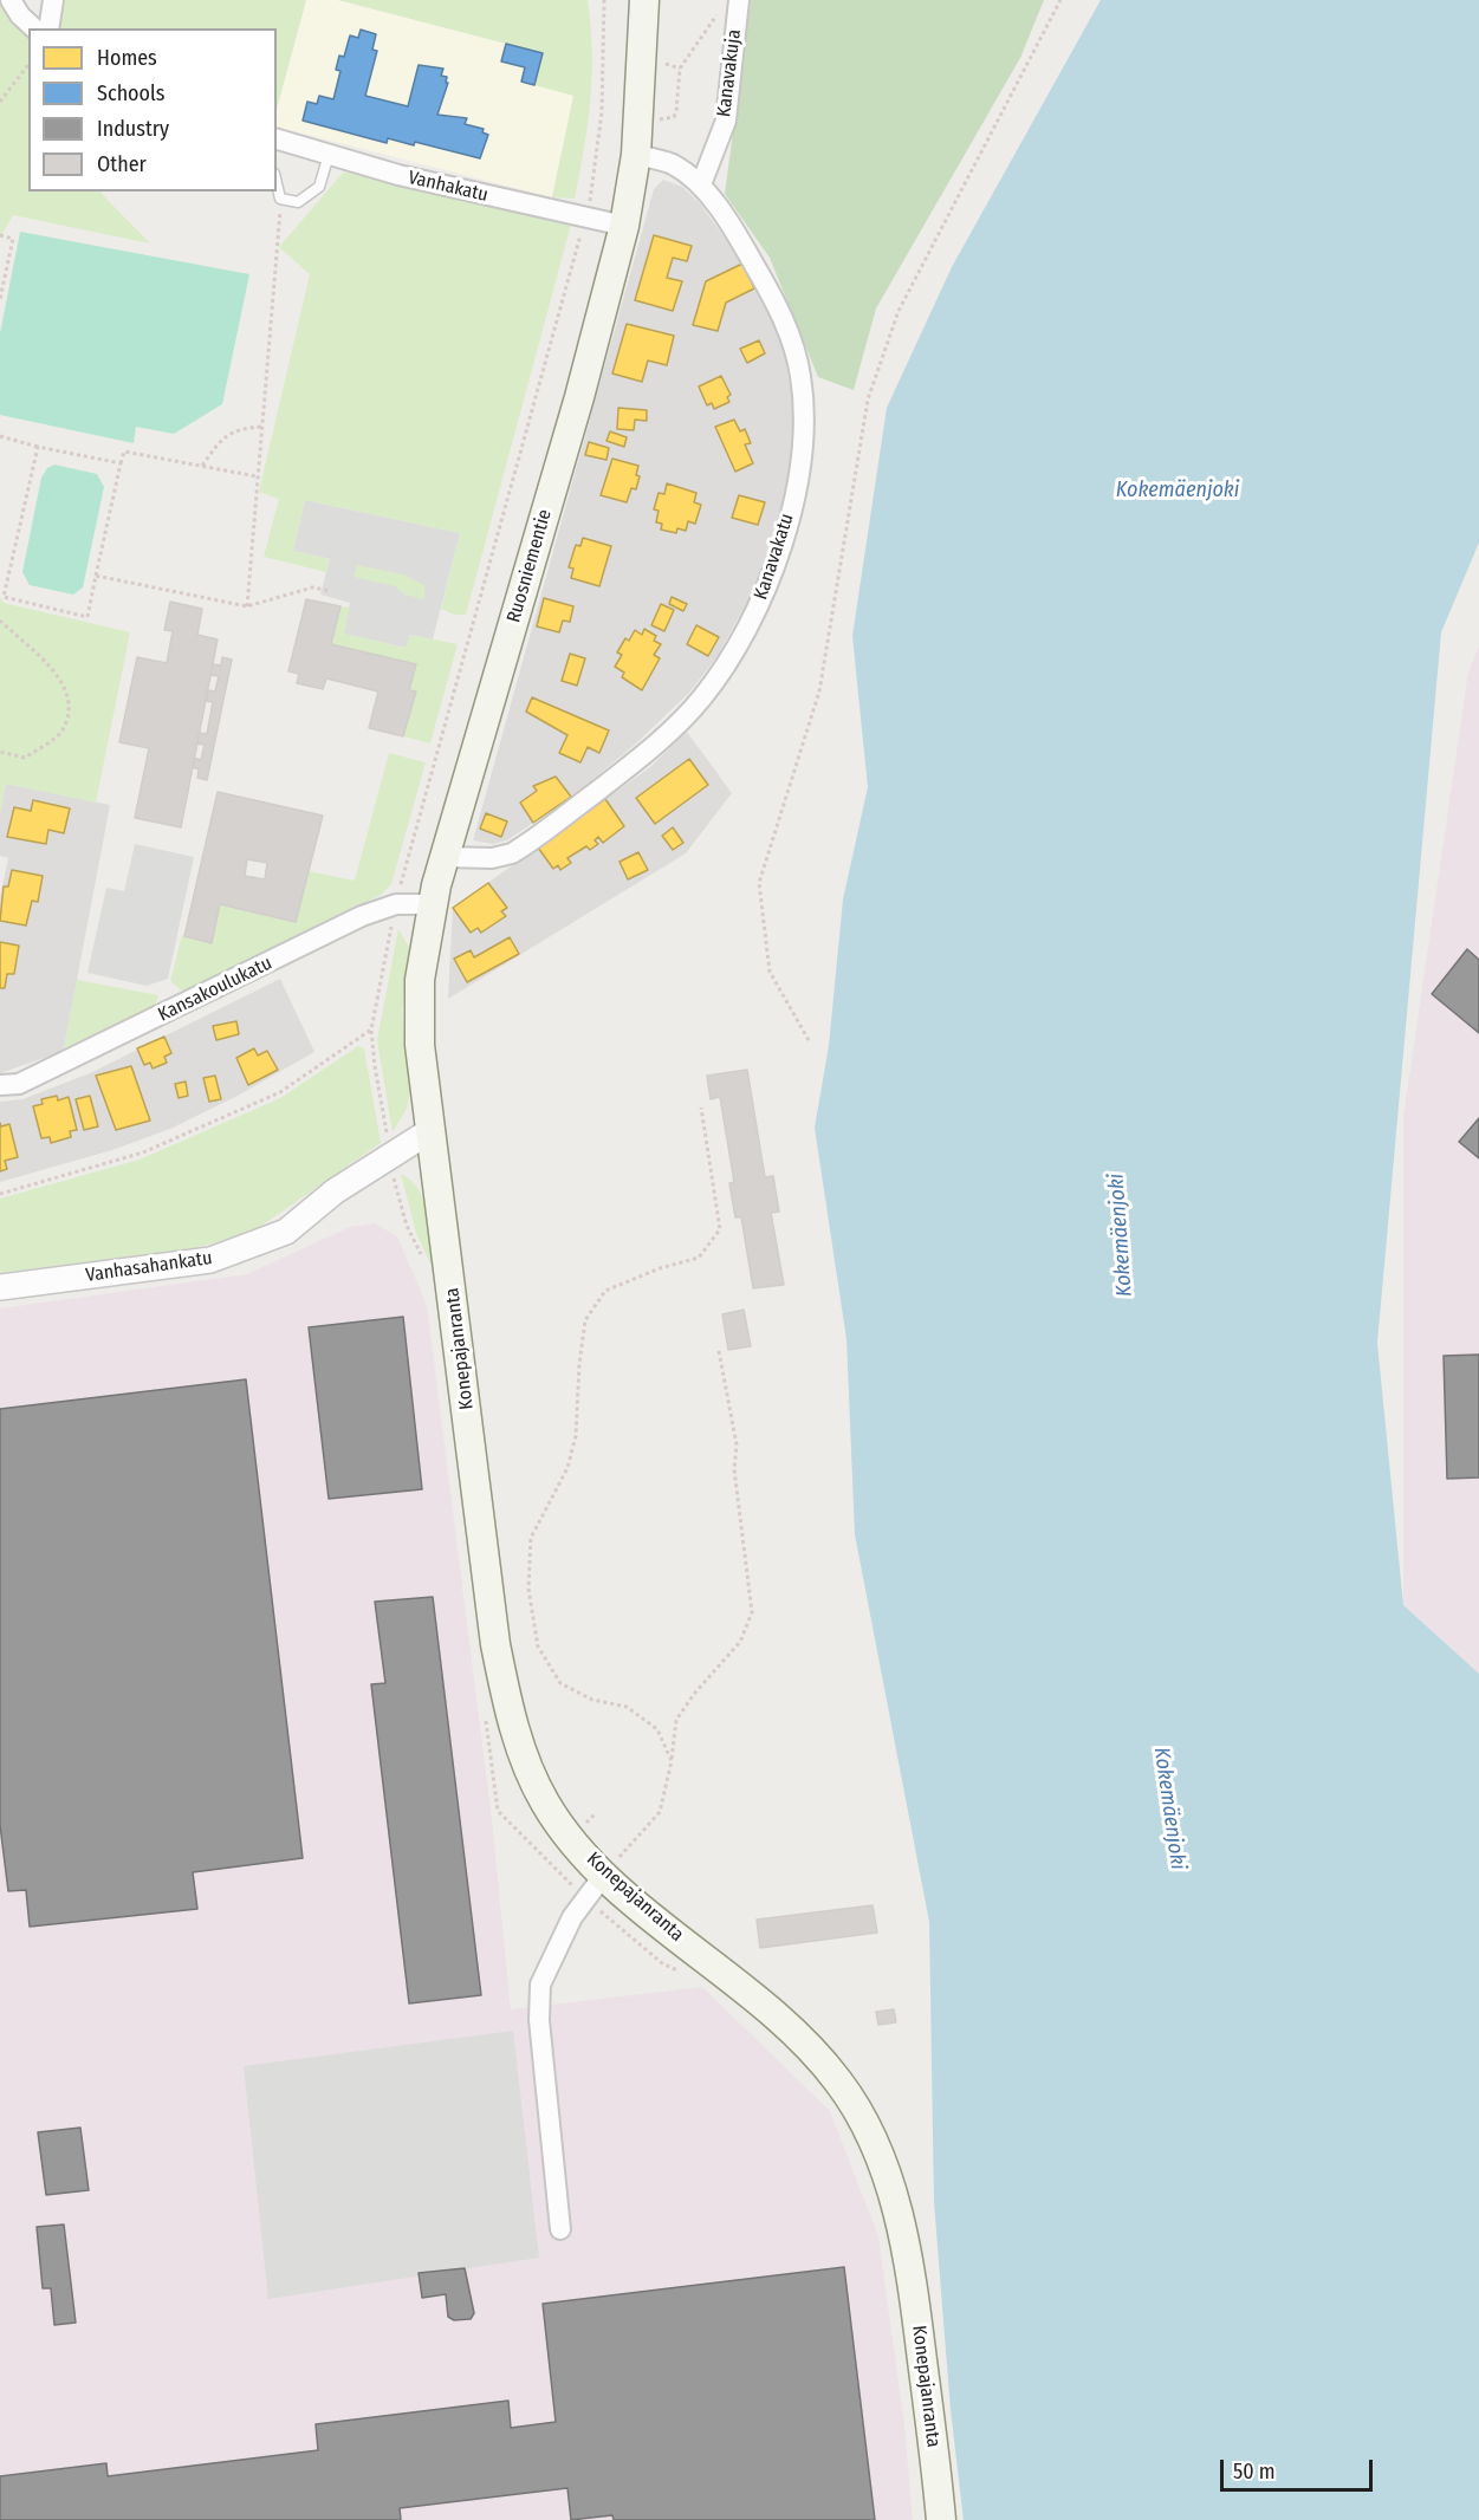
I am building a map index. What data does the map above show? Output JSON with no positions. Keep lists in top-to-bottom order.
{
  "streets": {
    "main road": ["Ruosniementie", "Konepajanranta"],
    "street": [
      "Kanavakuja",
      "Vanhakatu",
      "Kanavakatu",
      "Kansakoulukatu",
      "Vanhasahankatu"
    ]
  },
  "crossings": [
    ["Kanavakuja", "Kanavakatu"],
    ["Vanhakatu", "Ruosniementie"],
    ["Kanavakatu", "Ruosniementie"],
    ["Ruosniementie", "Kansakoulukatu"],
    ["Ruosniementie", "Vanhasahankatu"],
    ["Ruosniementie", "Konepajanranta"],
    ["Vanhasahankatu", "Konepajanranta"]
  ],
  "water": ["Kokemäenjoki"],
  "legend": [
    "Homes",
    "Schools",
    "Industry",
    "Other"
  ],
  "scale_bar": "50 m"
}
